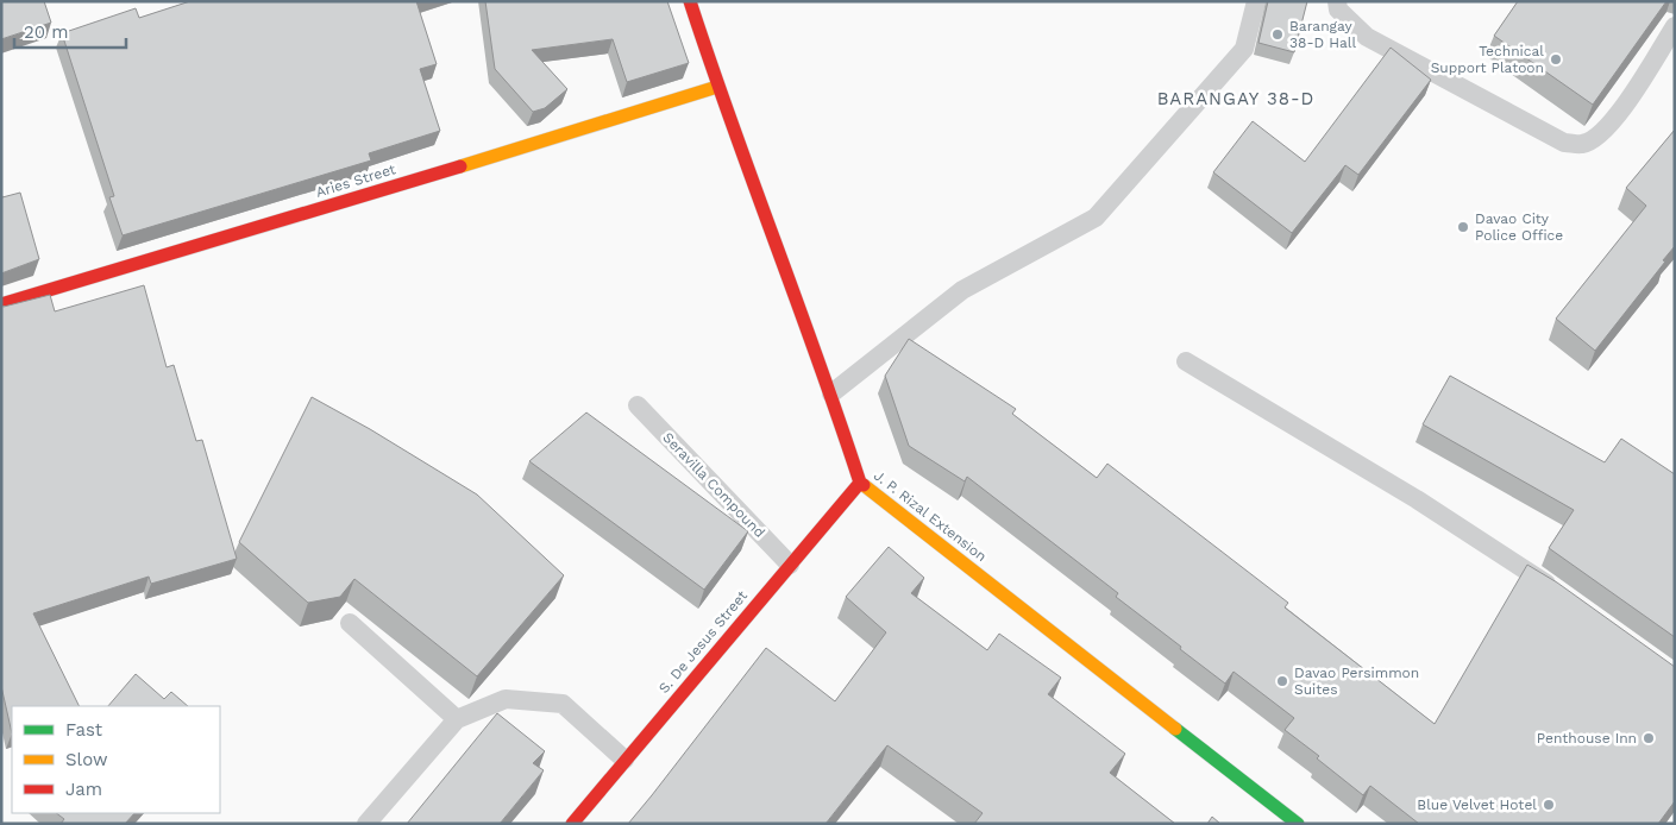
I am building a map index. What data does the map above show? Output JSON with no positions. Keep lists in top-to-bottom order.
{
  "streets": {
    "street": ["Aries Street", "J. P. Rizal Extension", "S. De Jesus Street"],
    "lane": ["Seravilla Compound"]
  },
  "crossings": [
    ["Aries Street", "J. P. Rizal Extension"],
    ["Seravilla Compound", "S. De Jesus Street"],
    ["J. P. Rizal Extension", "S. De Jesus Street"]
  ],
  "districts": ["BARANGAY 38-D"],
  "places": [
    "Barangay 38-D Hall",
    "Technical Support Platoon",
    "Davao City Police Office",
    "Davao Persimmon Suites",
    "Penthouse Inn",
    "Blue Velvet Hotel"
  ],
  "legend": ["Fast", "Slow", "Jam"],
  "scale_bar": "20 m"
}
